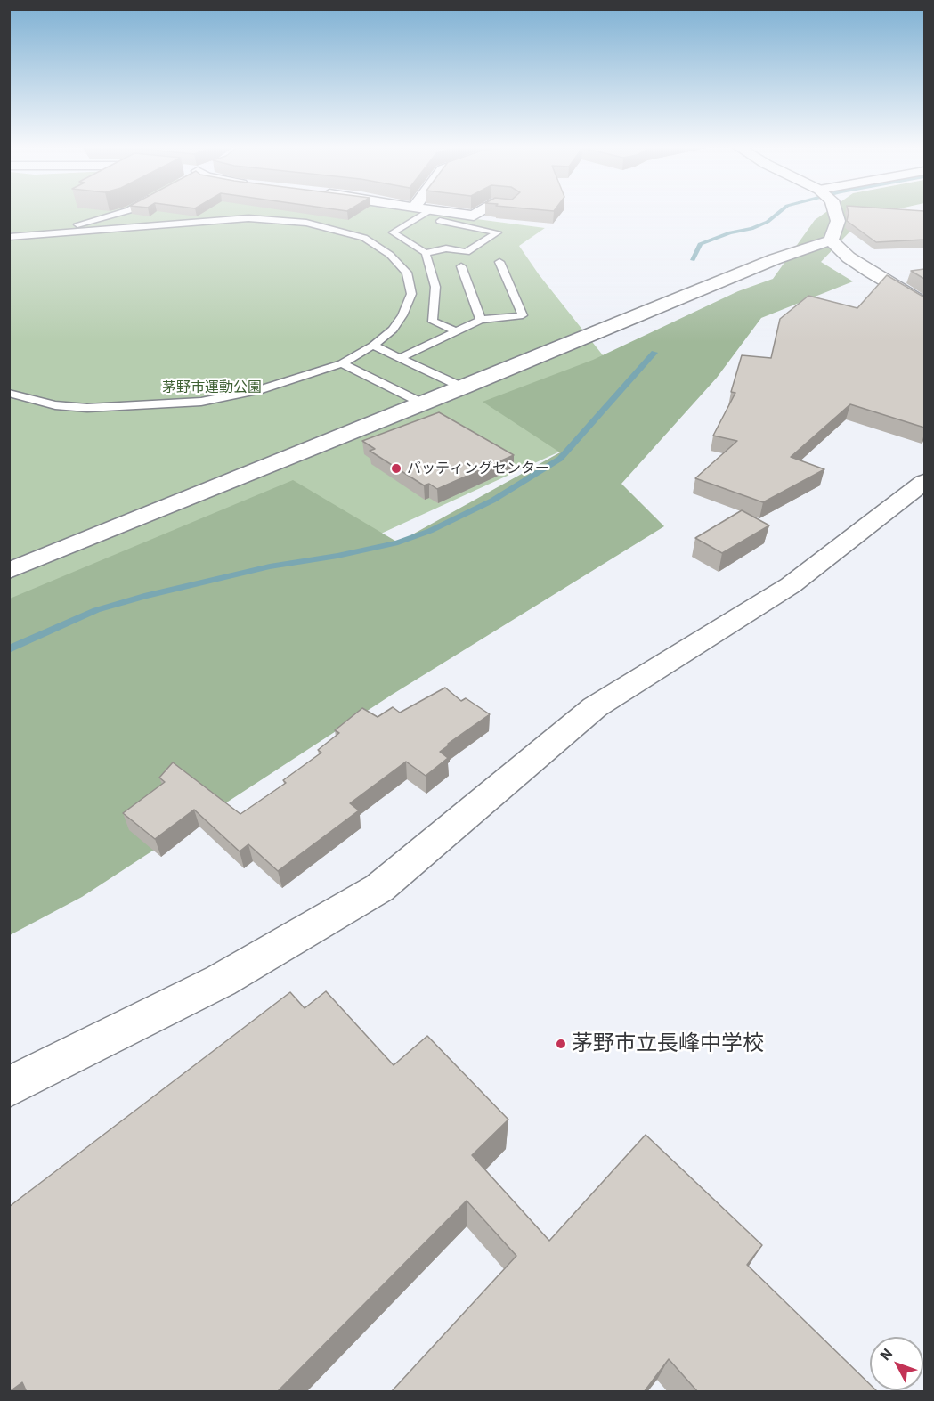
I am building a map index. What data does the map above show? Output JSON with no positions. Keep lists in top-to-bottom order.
{
  "parks": ["茅野市運動公園"],
  "places": ["バッティングセンター", "茅野市立長峰中学校"],
  "north": "top left"
}
